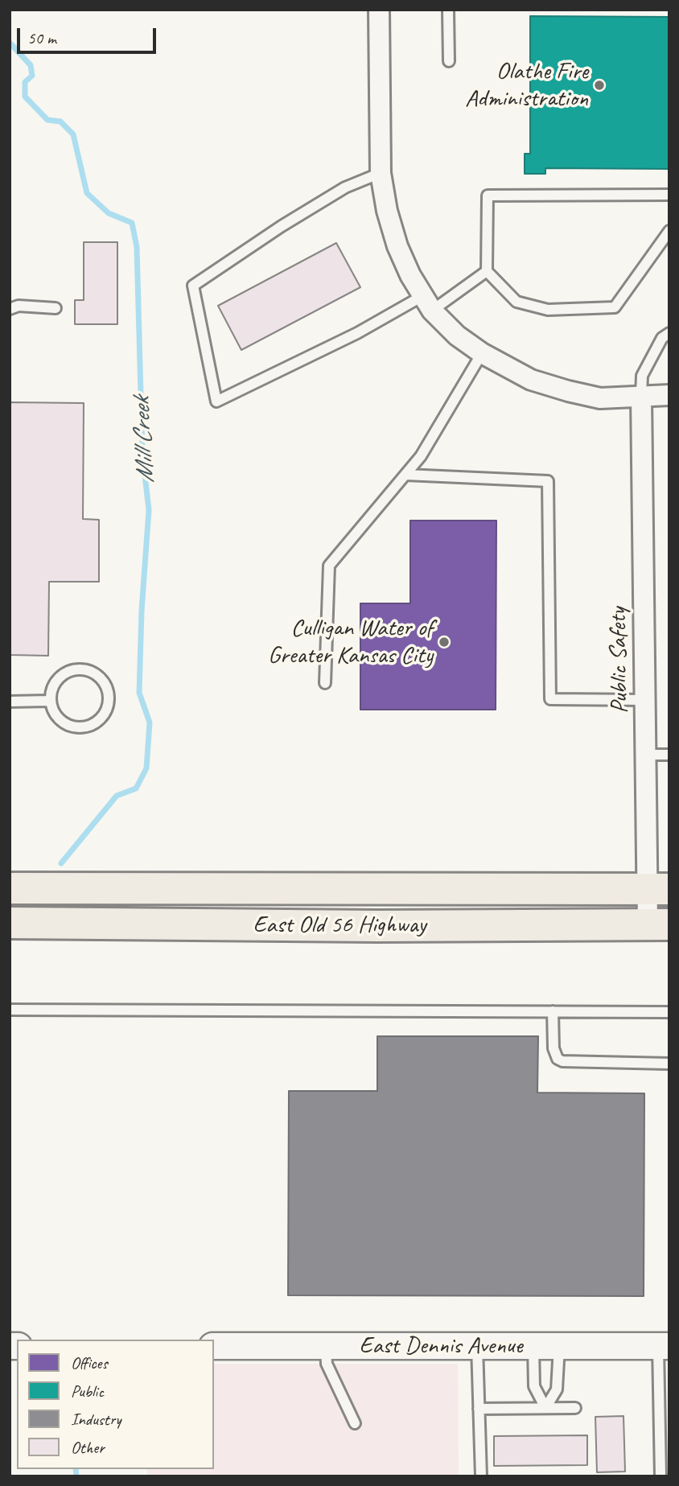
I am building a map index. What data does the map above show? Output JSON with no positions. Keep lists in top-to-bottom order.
{
  "streets": {
    "main road": ["East Old 56 Highway"],
    "street": ["Public Safety", "East Dennis Avenue"]
  },
  "crossings": [
    ["Public Safety", "East Old 56 Highway"]
  ],
  "water": ["Mill Creek"],
  "places": ["Olathe Fire Administration", "Culligan Water of Greater Kansas City"],
  "legend": [
    "Offices",
    "Public",
    "Industry",
    "Other"
  ],
  "scale_bar": "50 m"
}
